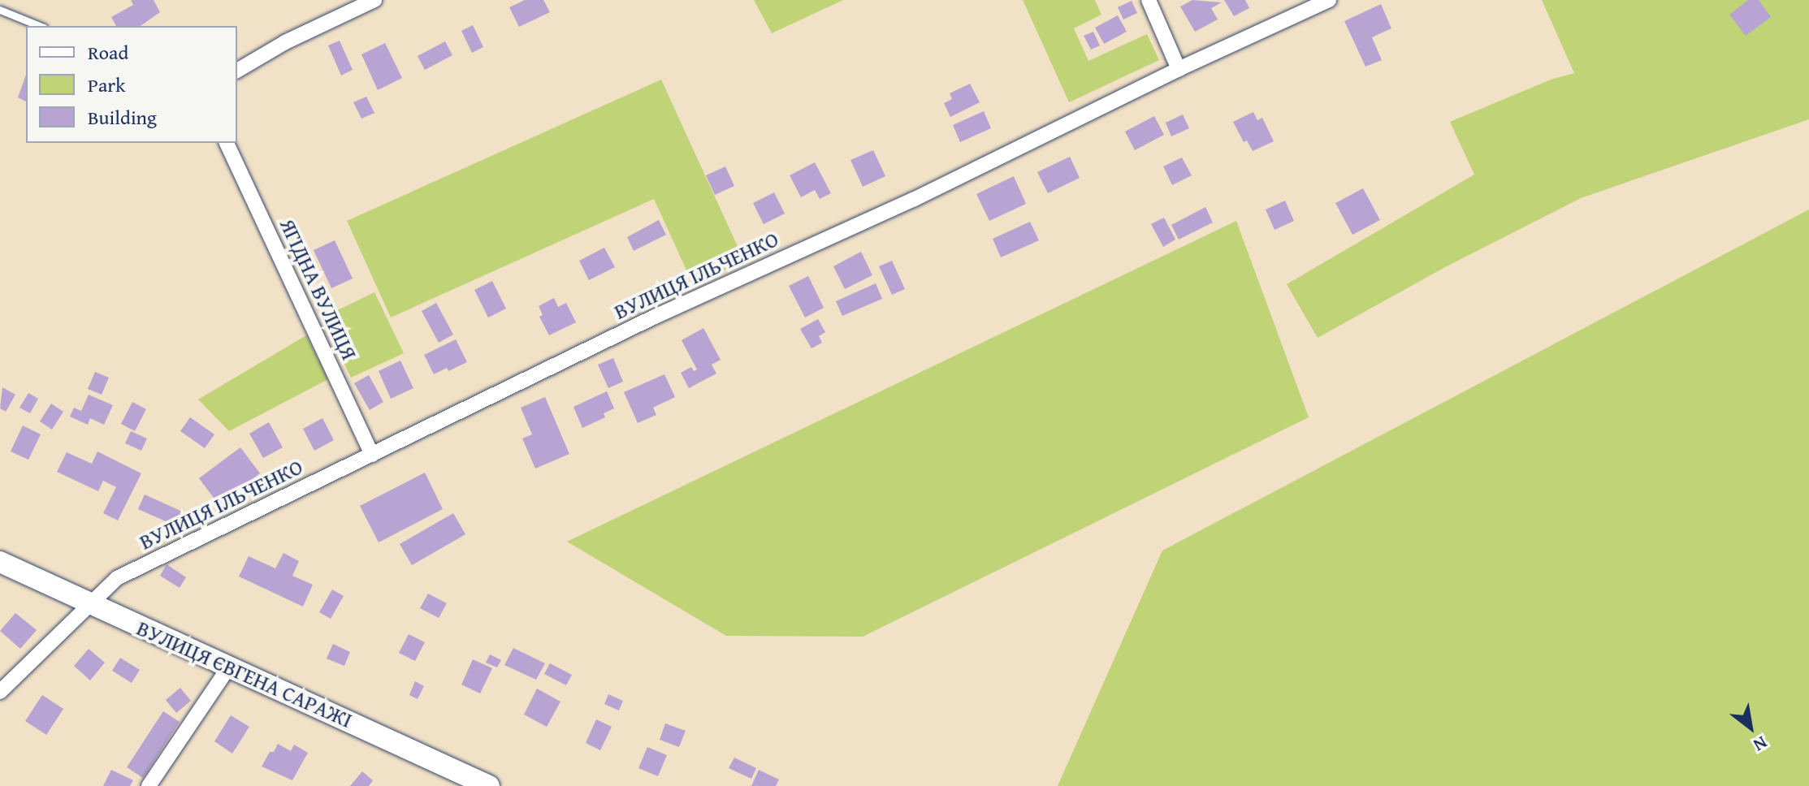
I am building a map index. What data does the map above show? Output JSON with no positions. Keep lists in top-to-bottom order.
{
  "streets": {
    "main road": ["ВУЛИЦЯ ЄВГЕНА САРАЖІ"],
    "street": ["ВУЛИЦЯ ІЛЬЧЕНКО", "ЯГІДНА ВУЛИЦЯ"]
  },
  "crossings": [
    ["ВУЛИЦЯ ІЛЬЧЕНКО", "ЯГІДНА ВУЛИЦЯ"],
    ["ВУЛИЦЯ ІЛЬЧЕНКО", "ВУЛИЦЯ ЄВГЕНА САРАЖІ"]
  ],
  "legend": ["Road", "Park", "Building"],
  "north": "bottom right"
}
